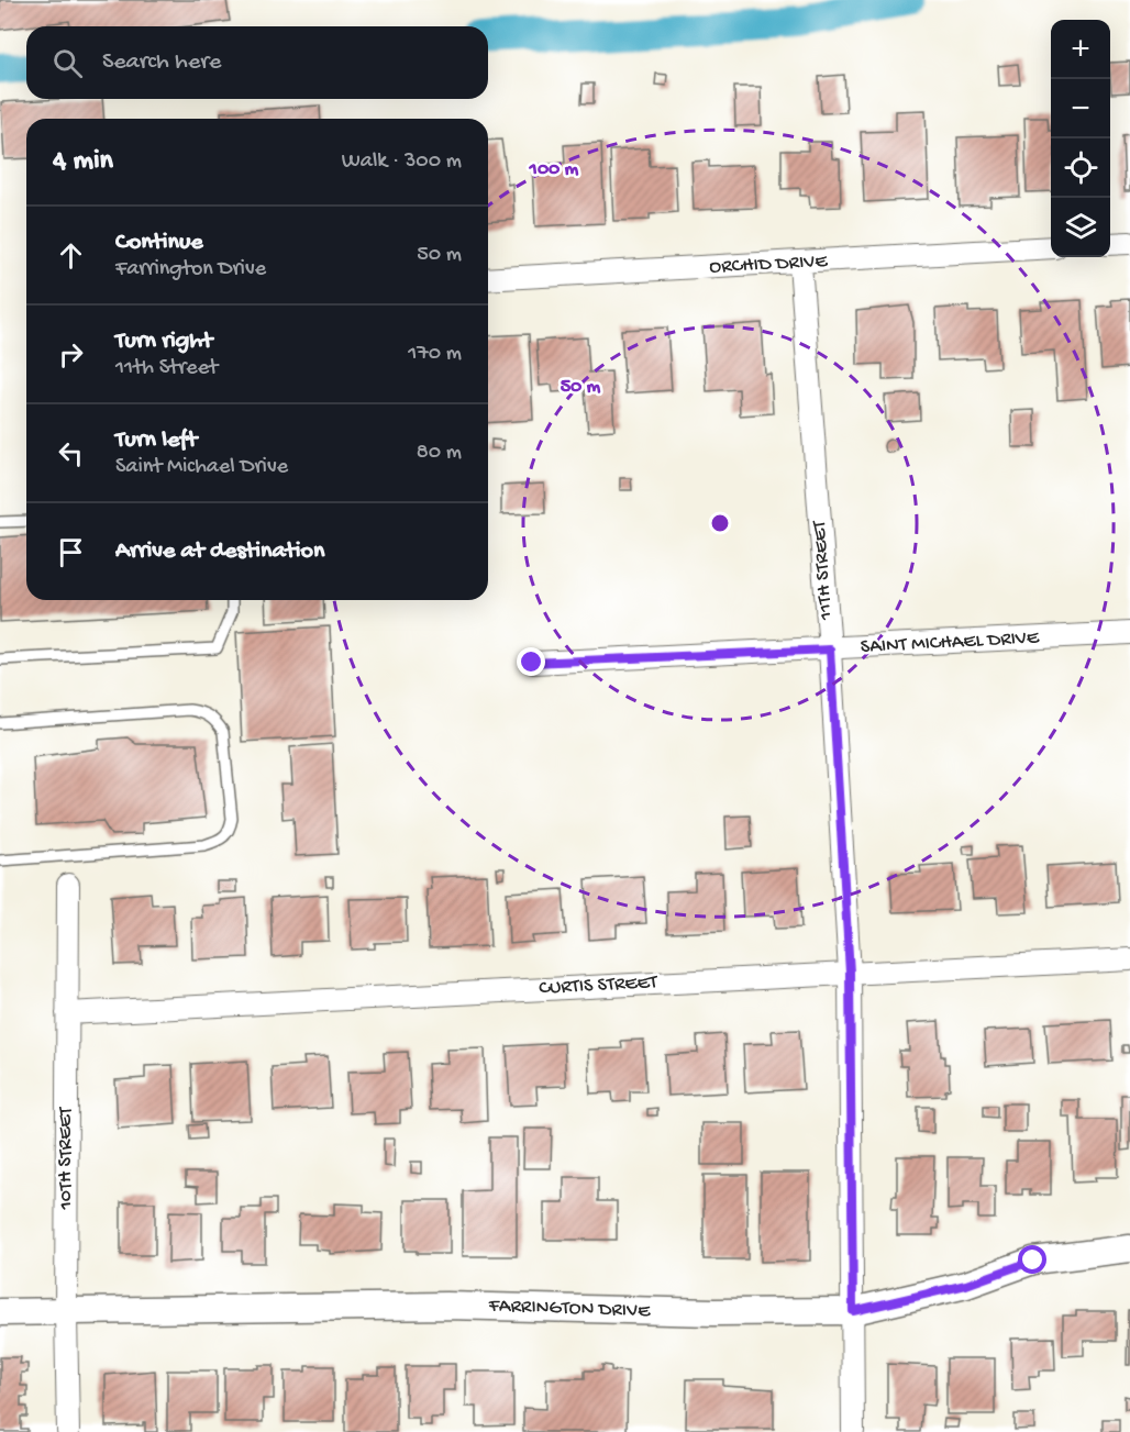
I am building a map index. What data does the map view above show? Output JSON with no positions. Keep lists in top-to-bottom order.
{
  "streets": {
    "street": [
      "ORCHID DRIVE",
      "11TH STREET",
      "SAINT MICHAEL DRIVE",
      "CURTIS STREET",
      "10TH STREET",
      "FARRINGTON DRIVE"
    ]
  },
  "crossings": [
    ["ORCHID DRIVE", "11TH STREET"],
    ["11TH STREET", "SAINT MICHAEL DRIVE"],
    ["11TH STREET", "CURTIS STREET"],
    ["11TH STREET", "FARRINGTON DRIVE"],
    ["CURTIS STREET", "10TH STREET"],
    ["10TH STREET", "FARRINGTON DRIVE"]
  ],
  "page": {
    "map_buttons": ["+", "−"],
    "search": "Search here",
    "heading": ["4 min", "Walk · 300 m"],
    "list": [
      ["Continue", "Farrington Drive", "50 m"],
      ["Turn right", "11th Street", "170 m"],
      ["Turn left", "Saint Michael Drive", "80 m"],
      "Arrive at destination"
    ]
  },
  "rings": ["100 m", "50 m"]
}
